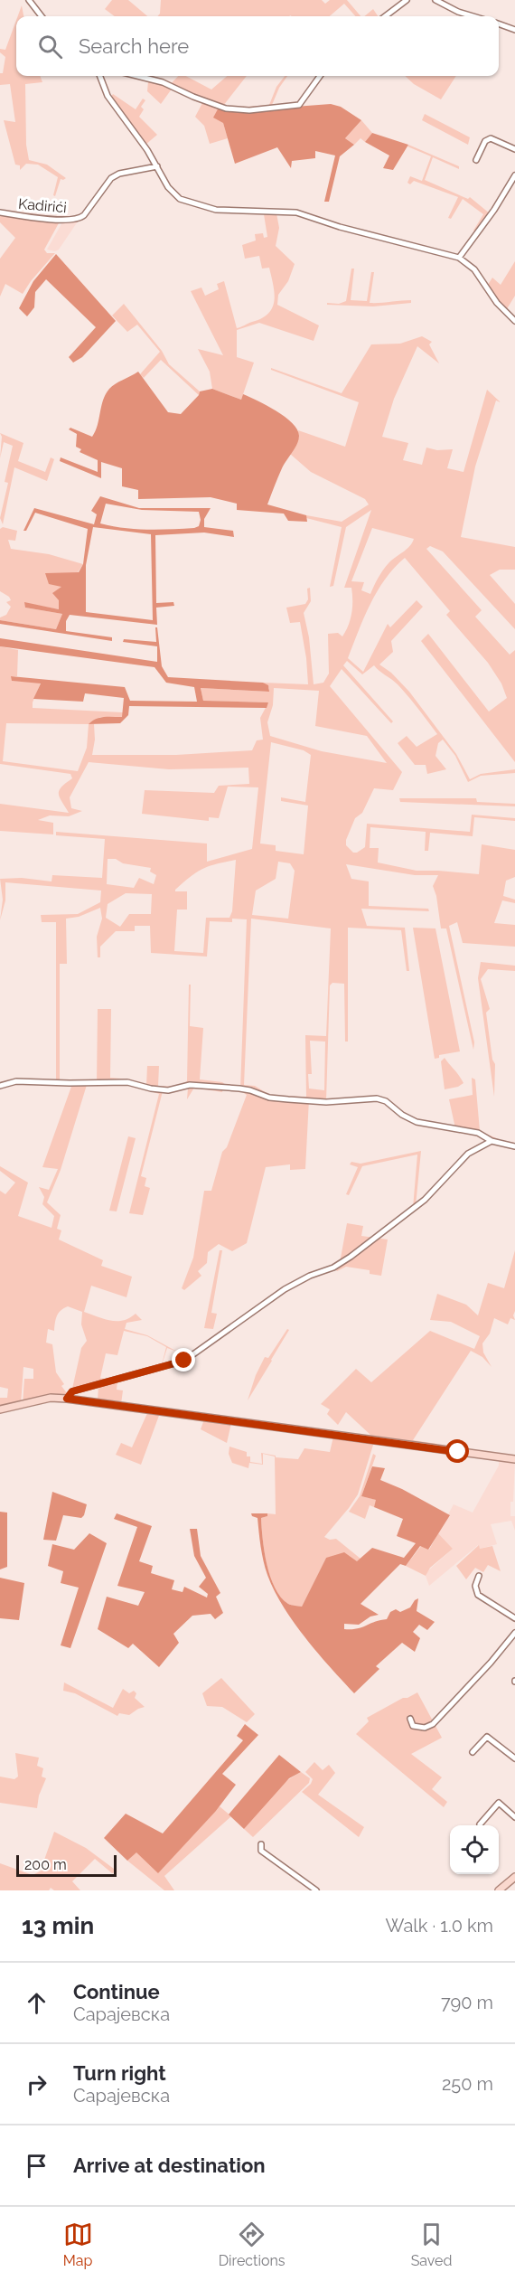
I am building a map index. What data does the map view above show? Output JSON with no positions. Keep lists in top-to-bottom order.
{
  "streets": {
    "street": ["Kadirići"]
  },
  "scale_bar": "200 m",
  "page": {
    "search": "Search here",
    "scale": "200 m",
    "heading": ["13 min", "Walk · 1.0 km"],
    "list": [
      ["Continue", "Сарајевска", "790 m"],
      ["Turn right", "Сарајевска", "250 m"],
      "Arrive at destination"
    ],
    "nav": ["Map", "Directions", "Saved"]
  }
}
